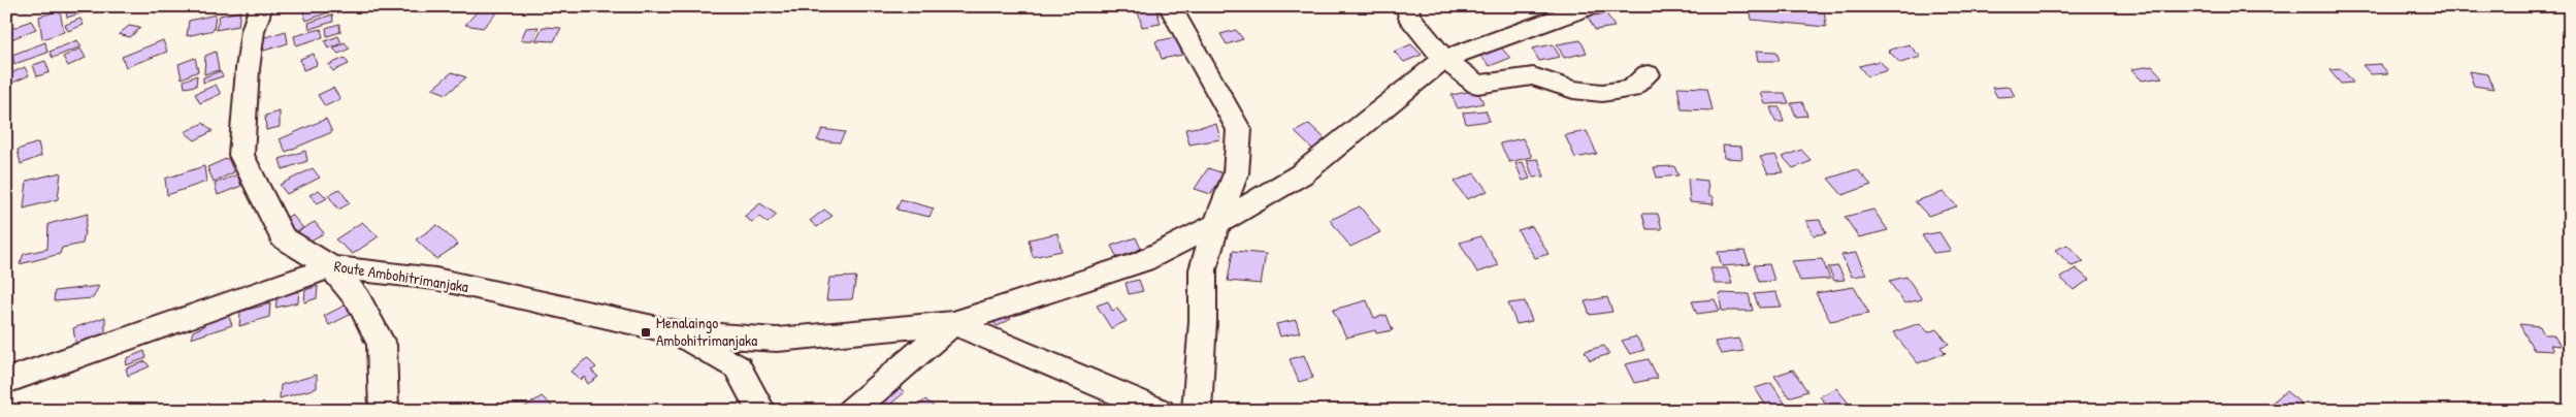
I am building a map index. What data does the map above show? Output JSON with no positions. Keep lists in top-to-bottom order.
{
  "streets": {
    "street": ["Route Ambohitrimanjaka"]
  },
  "places": {
    "transit": ["Menalaingo Ambohitrimanjaka"]
  }
}
